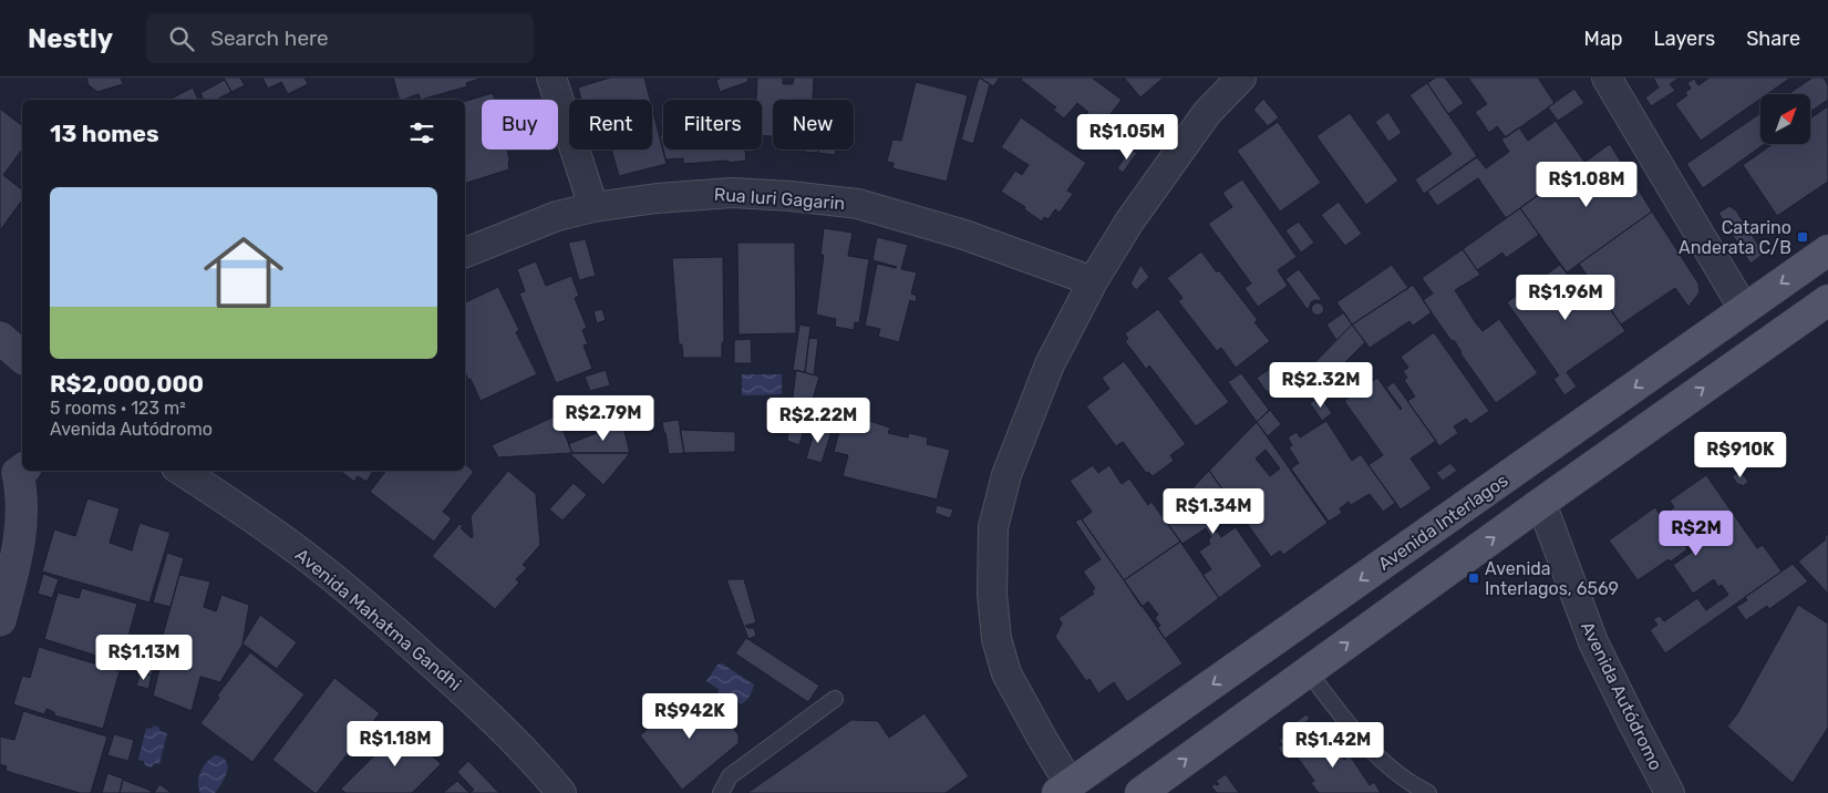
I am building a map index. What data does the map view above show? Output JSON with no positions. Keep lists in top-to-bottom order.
{
  "streets": {
    "main road": ["Avenida Interlagos"],
    "street": ["Rua Iuri Gagarin", "Avenida Mahatma Gandhi", "Avenida Autódromo"]
  },
  "places": {
    "transit": ["Catarino Anderata C/B", "Avenida Interlagos, 6569"]
  },
  "north": "top right",
  "page": {
    "header": "Nestly",
    "search": "Search here",
    "nav": ["Map", "Layers", "Share"],
    "chip": [
      "Buy",
      "Rent",
      "Filters",
      "New"
    ],
    "heading": "13 homes",
    "price": [
      "R$1.05M",
      "R$1.08M",
      "R$1.96M",
      "R$2.32M",
      "R$2.79M",
      "R$2.22M",
      "R$910K",
      "R$1.34M",
      "R$2M",
      "R$1.13M",
      "R$942K",
      "R$1.18M",
      "R$1.42M"
    ],
    "list": [
      {
        "name": "R$2,000,000",
        "note": "5 rooms · 123 m² · Avenida Autódromo"
      }
    ]
  }
}
